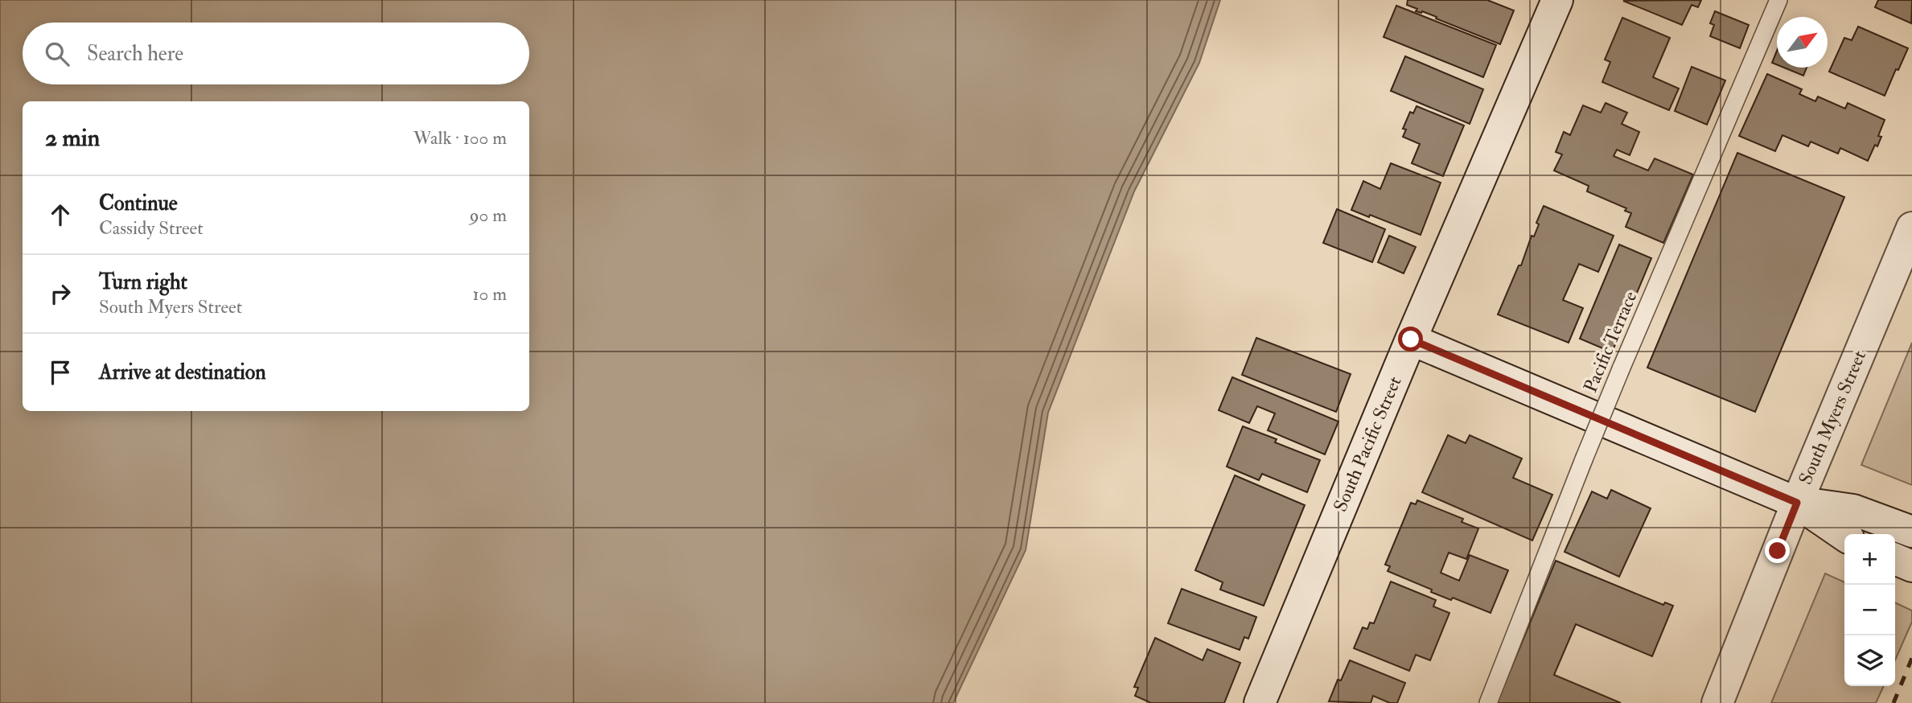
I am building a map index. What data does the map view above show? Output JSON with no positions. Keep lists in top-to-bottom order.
{
  "streets": {
    "main road": ["South Myers Street", "South Pacific Street"],
    "lane": ["Pacific Terrace"]
  },
  "north": "top right",
  "page": {
    "search": "Search here",
    "heading": ["2 min", "Walk · 100 m"],
    "list": [
      ["Continue", "Cassidy Street", "90 m"],
      ["Turn right", "South Myers Street", "10 m"],
      "Arrive at destination"
    ],
    "map_buttons": ["+", "−"]
  }
}
